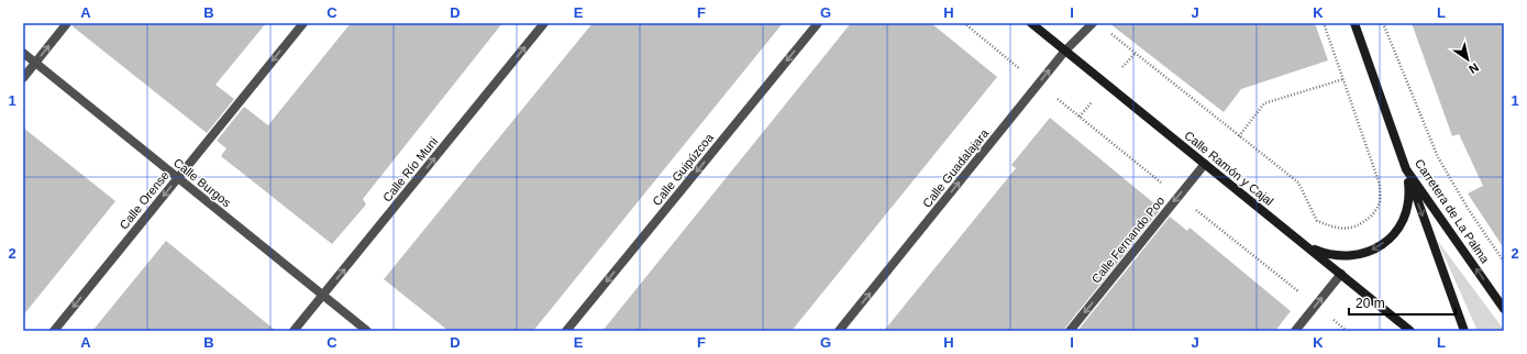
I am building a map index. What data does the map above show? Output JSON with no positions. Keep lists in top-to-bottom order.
{
  "streets": {
    "main road": ["Calle Ramón y Cajal", "Carretera de La Palma"],
    "street": [
      "Calle Guadalajara",
      "Calle Río Muni",
      "Calle Guipúzcoa",
      "Calle Burgos",
      "Calle Orense",
      "Calle Fernando Poo"
    ]
  },
  "crossings": [
    ["Calle Guadalajara", "Calle Ramón y Cajal"],
    ["Calle Ramón y Cajal", "Calle Fernando Poo"],
    ["Calle Río Muni", "Calle Burgos"],
    ["Calle Burgos", "Calle Orense"]
  ],
  "one_way": [
    "Calle Guadalajara",
    "Calle Río Muni",
    "Calle Guipúzcoa",
    "Calle Orense",
    "Calle Fernando Poo"
  ],
  "scale_bar": "20 m",
  "north": "bottom right",
  "grid": {
    "columns": [
      "A",
      "B",
      "C",
      "D",
      "E",
      "F",
      "G",
      "H",
      "I",
      "J",
      "K",
      "L"
    ],
    "rows": ["1", "2"]
  }
}
